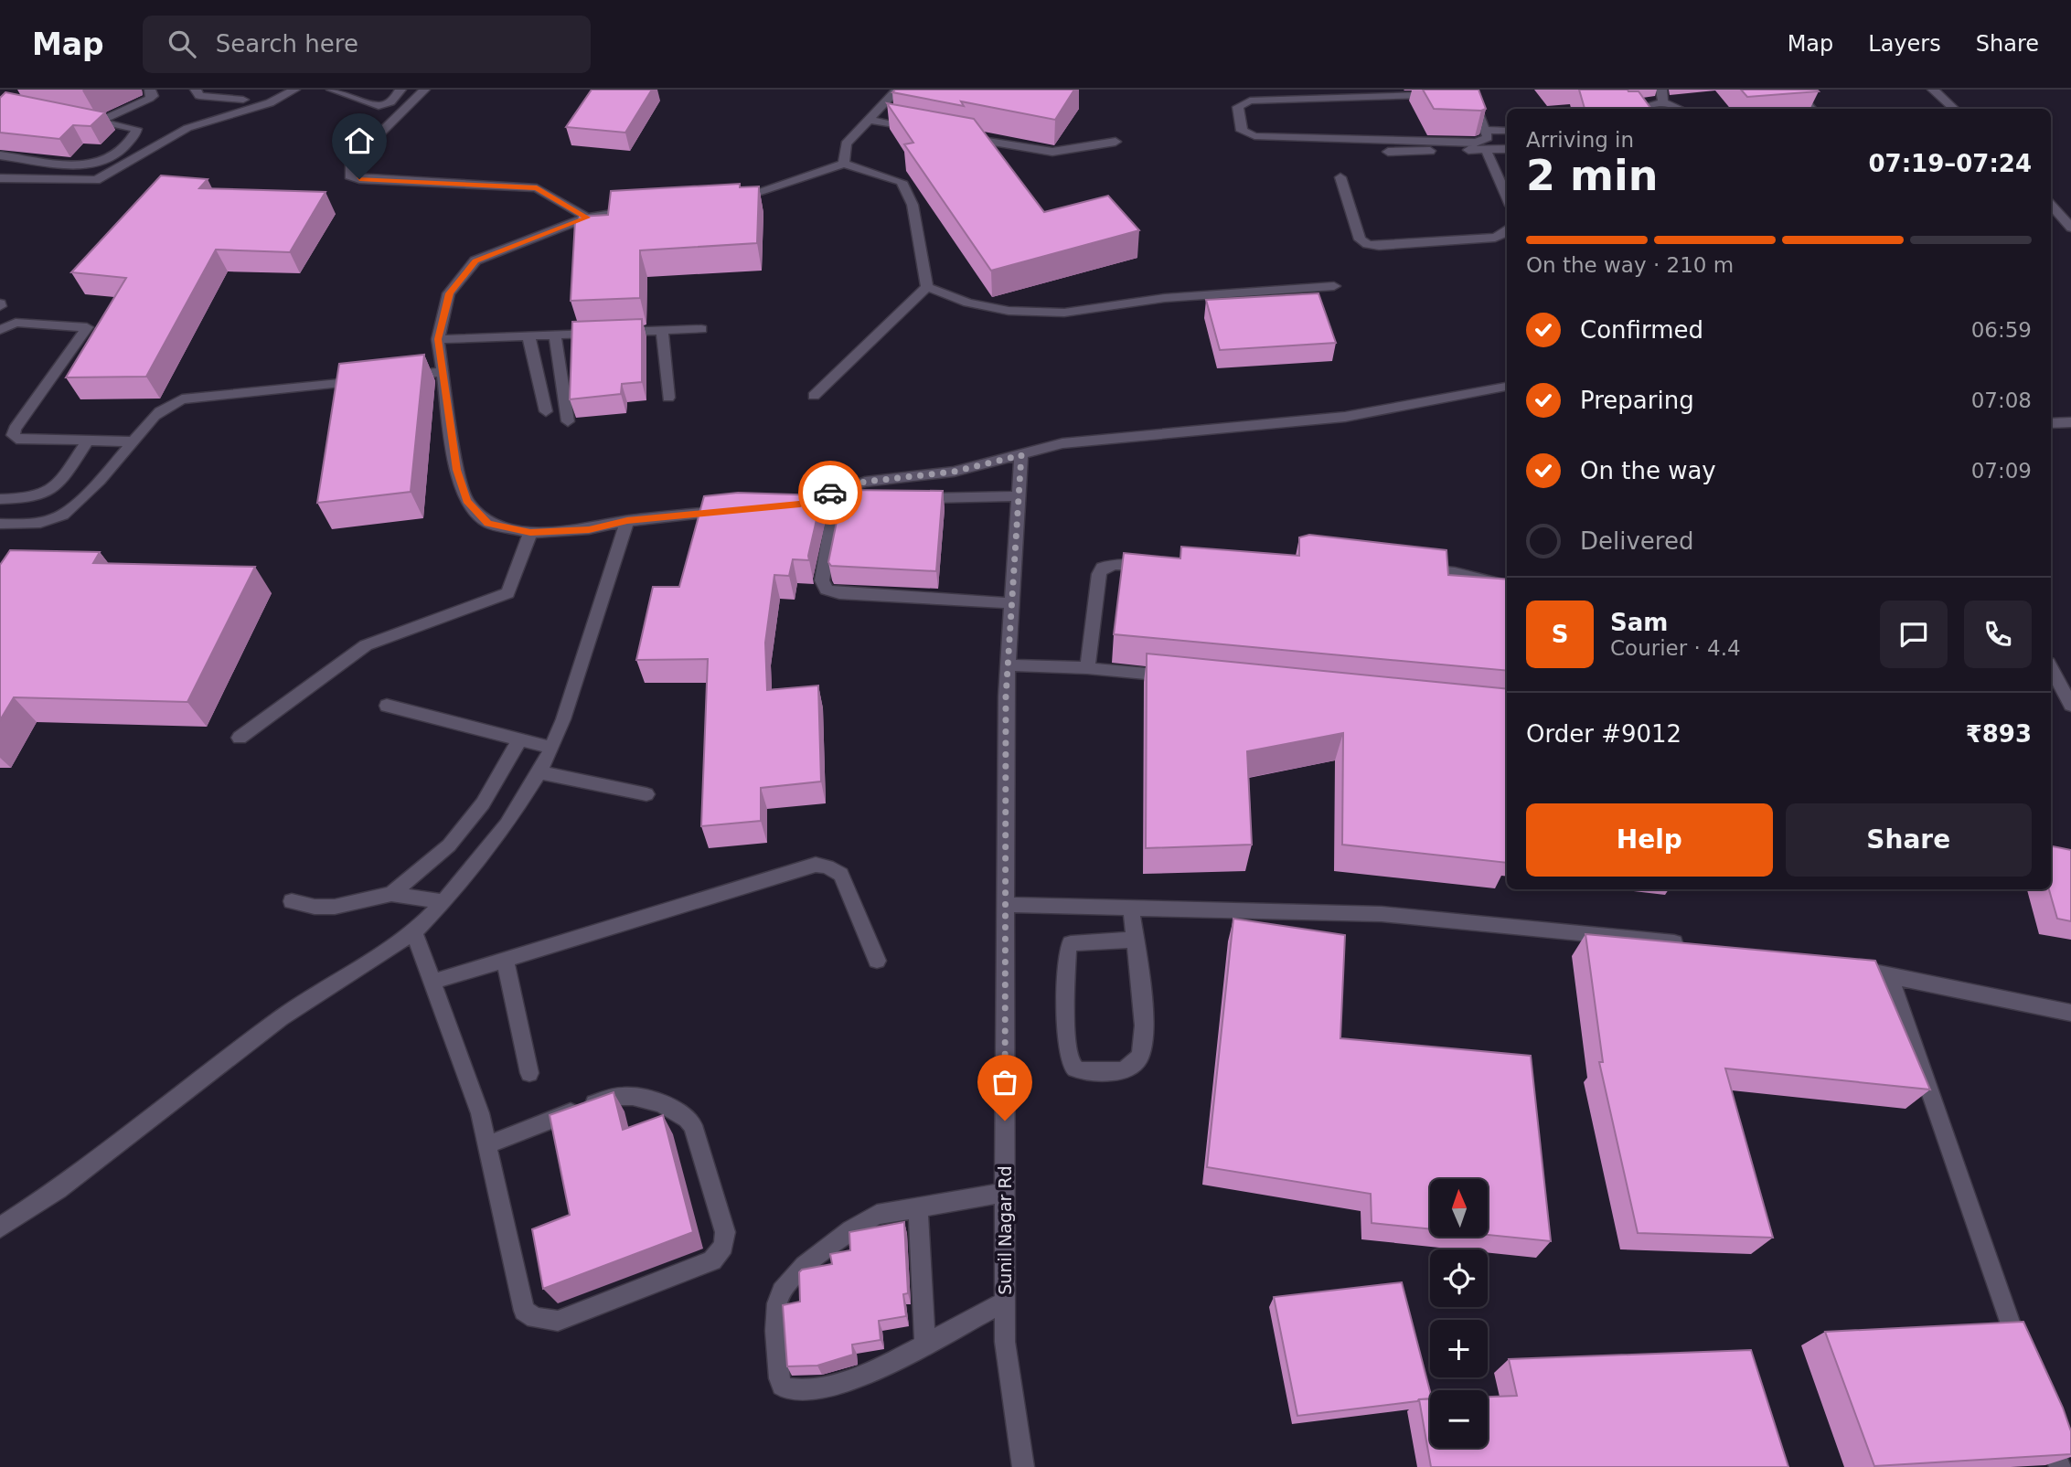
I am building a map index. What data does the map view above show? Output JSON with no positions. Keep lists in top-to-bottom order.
{
  "streets": {
    "street": ["Sunil Nagar Rd"]
  },
  "north": "top",
  "page": {
    "header": "Map",
    "search": "Search here",
    "nav": ["Map", "Layers", "Share"],
    "heading": ["2 min", "Arriving in", "07:19–07:24"],
    "panel": [
      "Sam",
      "Courier · 4.4",
      "Order #9012",
      "₹893"
    ],
    "bar": "On the way · 210 m",
    "list": [
      ["Confirmed", "06:59"],
      ["Preparing", "07:08"],
      ["On the way", "07:09"],
      "Delivered"
    ],
    "round": "S",
    "buttons": ["Help", "Share"],
    "map_buttons": ["+", "−"]
  }
}
